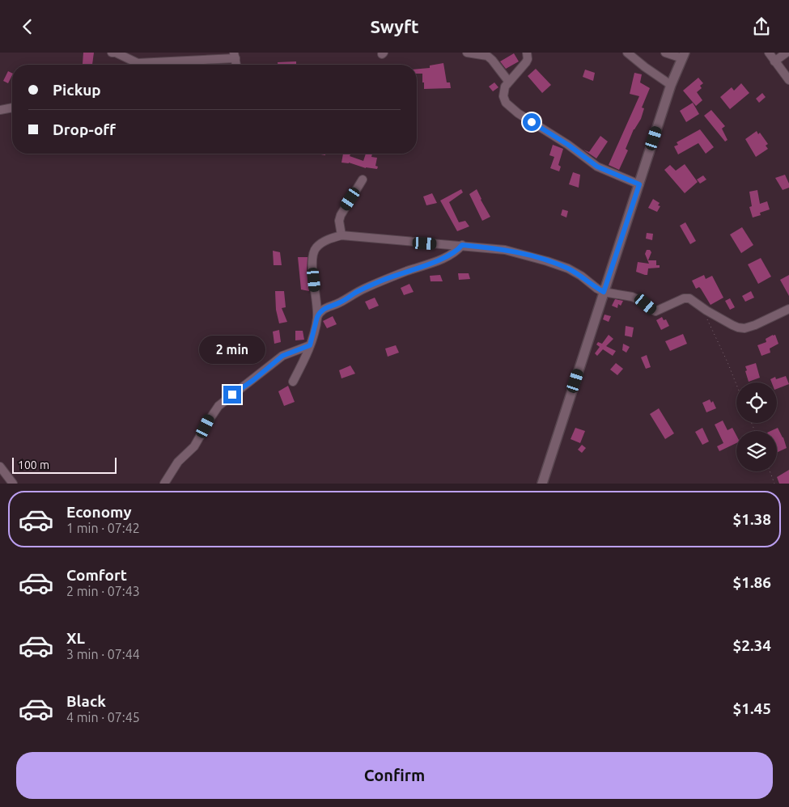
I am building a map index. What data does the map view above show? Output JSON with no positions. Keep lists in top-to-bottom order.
{
  "scale_bar": "100 m",
  "page": {
    "header": "Swyft",
    "banner": ["Pickup", "Drop-off"],
    "bubble": "2 min",
    "scale": "100 m",
    "list": [
      {
        "name": "Economy",
        "note": "1 min · 07:42",
        "value": "$1.38"
      },
      {
        "name": "Comfort",
        "note": "2 min · 07:43",
        "value": "$1.86"
      },
      {
        "name": "XL",
        "note": "3 min · 07:44",
        "value": "$2.34"
      },
      {
        "name": "Black",
        "note": "4 min · 07:45",
        "value": "$1.45"
      }
    ],
    "buttons": "Confirm"
  }
}
